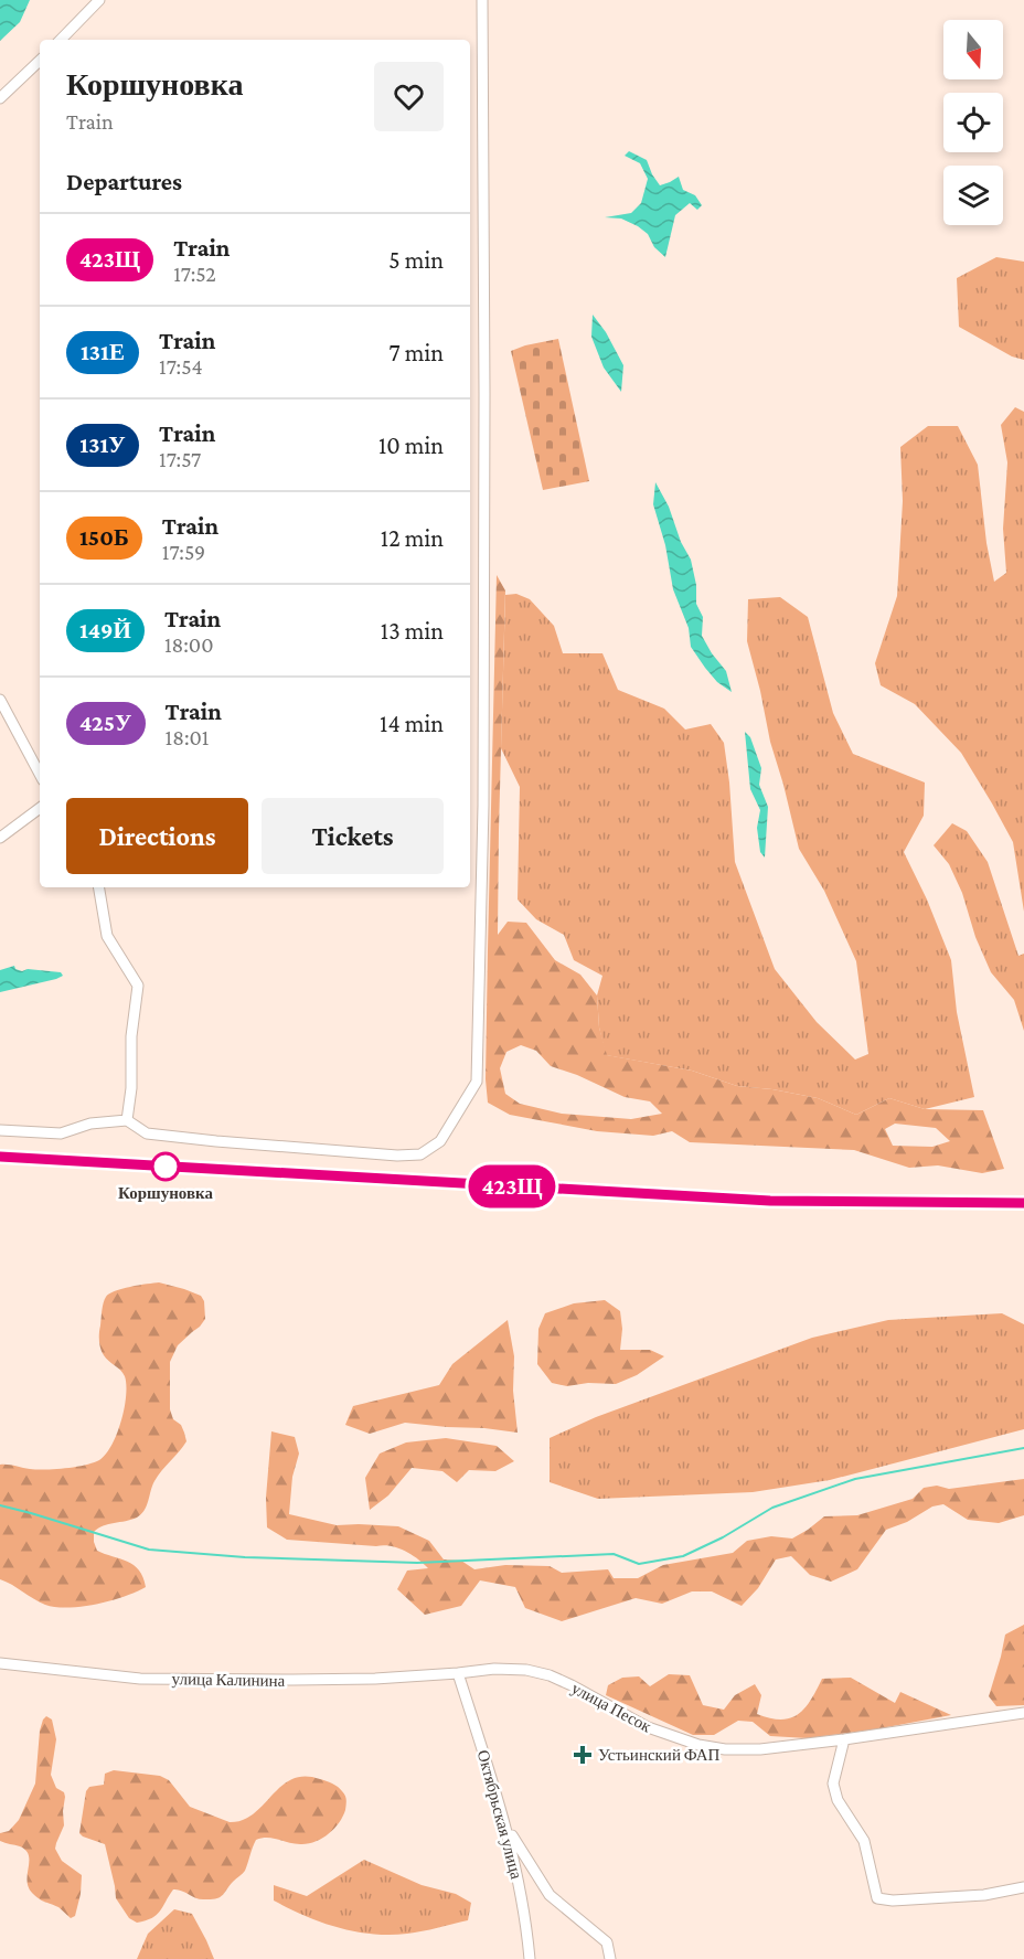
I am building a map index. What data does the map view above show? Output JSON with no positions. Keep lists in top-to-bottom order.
{
  "streets": {
    "street": ["улица Калинина", "улица Песок", "Октябрьская улица"]
  },
  "crossings": [
    ["улица Калинина", "улица Песок"],
    ["улица Калинина", "Октябрьская улица"],
    ["улица Песок", "Октябрьская улица"]
  ],
  "places": {
    "other": ["Коршуновка"],
    "health": ["Устьинский ФАП"]
  },
  "north": "bottom",
  "page": {
    "on_map": "423Щ",
    "heading": [
      ["Коршуновка", "Train"],
      "Departures"
    ],
    "list": [
      {
        "mark": "423Щ",
        "name": "Train",
        "note": "17:52",
        "value": "5 min"
      },
      {
        "mark": "131Е",
        "name": "Train",
        "note": "17:54",
        "value": "7 min"
      },
      {
        "mark": "131У",
        "name": "Train",
        "note": "17:57",
        "value": "10 min"
      },
      {
        "mark": "150Б",
        "name": "Train",
        "note": "17:59",
        "value": "12 min"
      },
      {
        "mark": "149Й",
        "name": "Train",
        "note": "18:00",
        "value": "13 min"
      },
      {
        "mark": "425У",
        "name": "Train",
        "note": "18:01",
        "value": "14 min"
      }
    ],
    "buttons": ["Directions", "Tickets"]
  }
}
